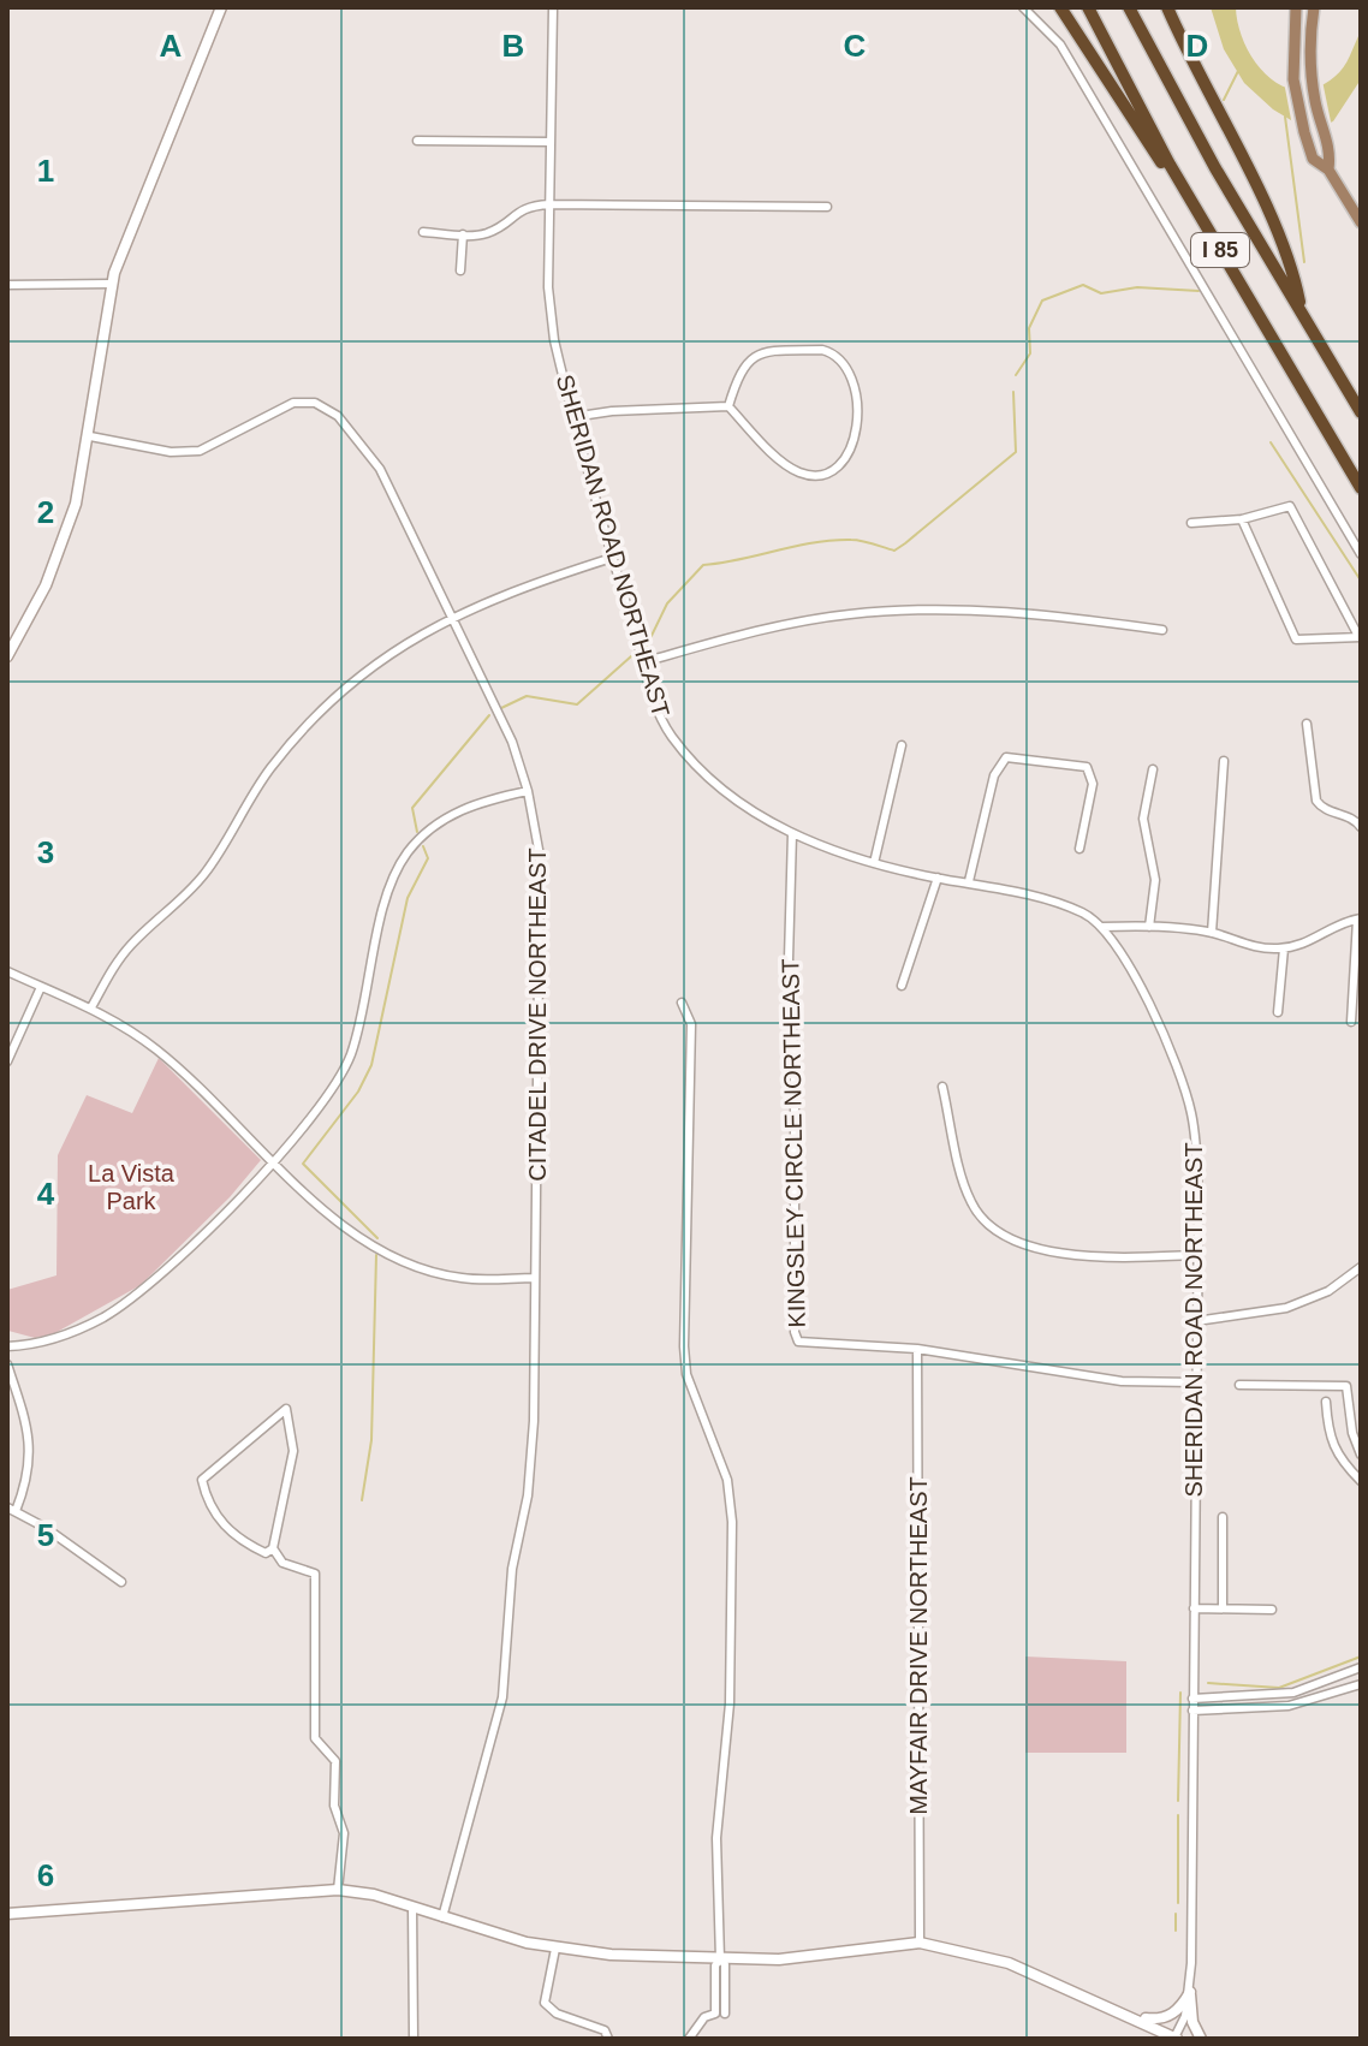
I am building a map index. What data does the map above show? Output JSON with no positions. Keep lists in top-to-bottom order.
{
  "streets": {
    "highway": ["I 85"],
    "street": [
      "SHERIDAN ROAD NORTHEAST",
      "CITADEL DRIVE NORTHEAST",
      "KINGSLEY CIRCLE NORTHEAST",
      "MAYFAIR DRIVE NORTHEAST"
    ]
  },
  "crossings": [
    ["SHERIDAN ROAD NORTHEAST", "KINGSLEY CIRCLE NORTHEAST"],
    ["KINGSLEY CIRCLE NORTHEAST", "MAYFAIR DRIVE NORTHEAST"]
  ],
  "parks": ["La Vista Park"],
  "grid": {
    "columns": [
      "A",
      "B",
      "C",
      "D"
    ],
    "rows": [
      "1",
      "2",
      "3",
      "4",
      "5",
      "6"
    ]
  }
}
